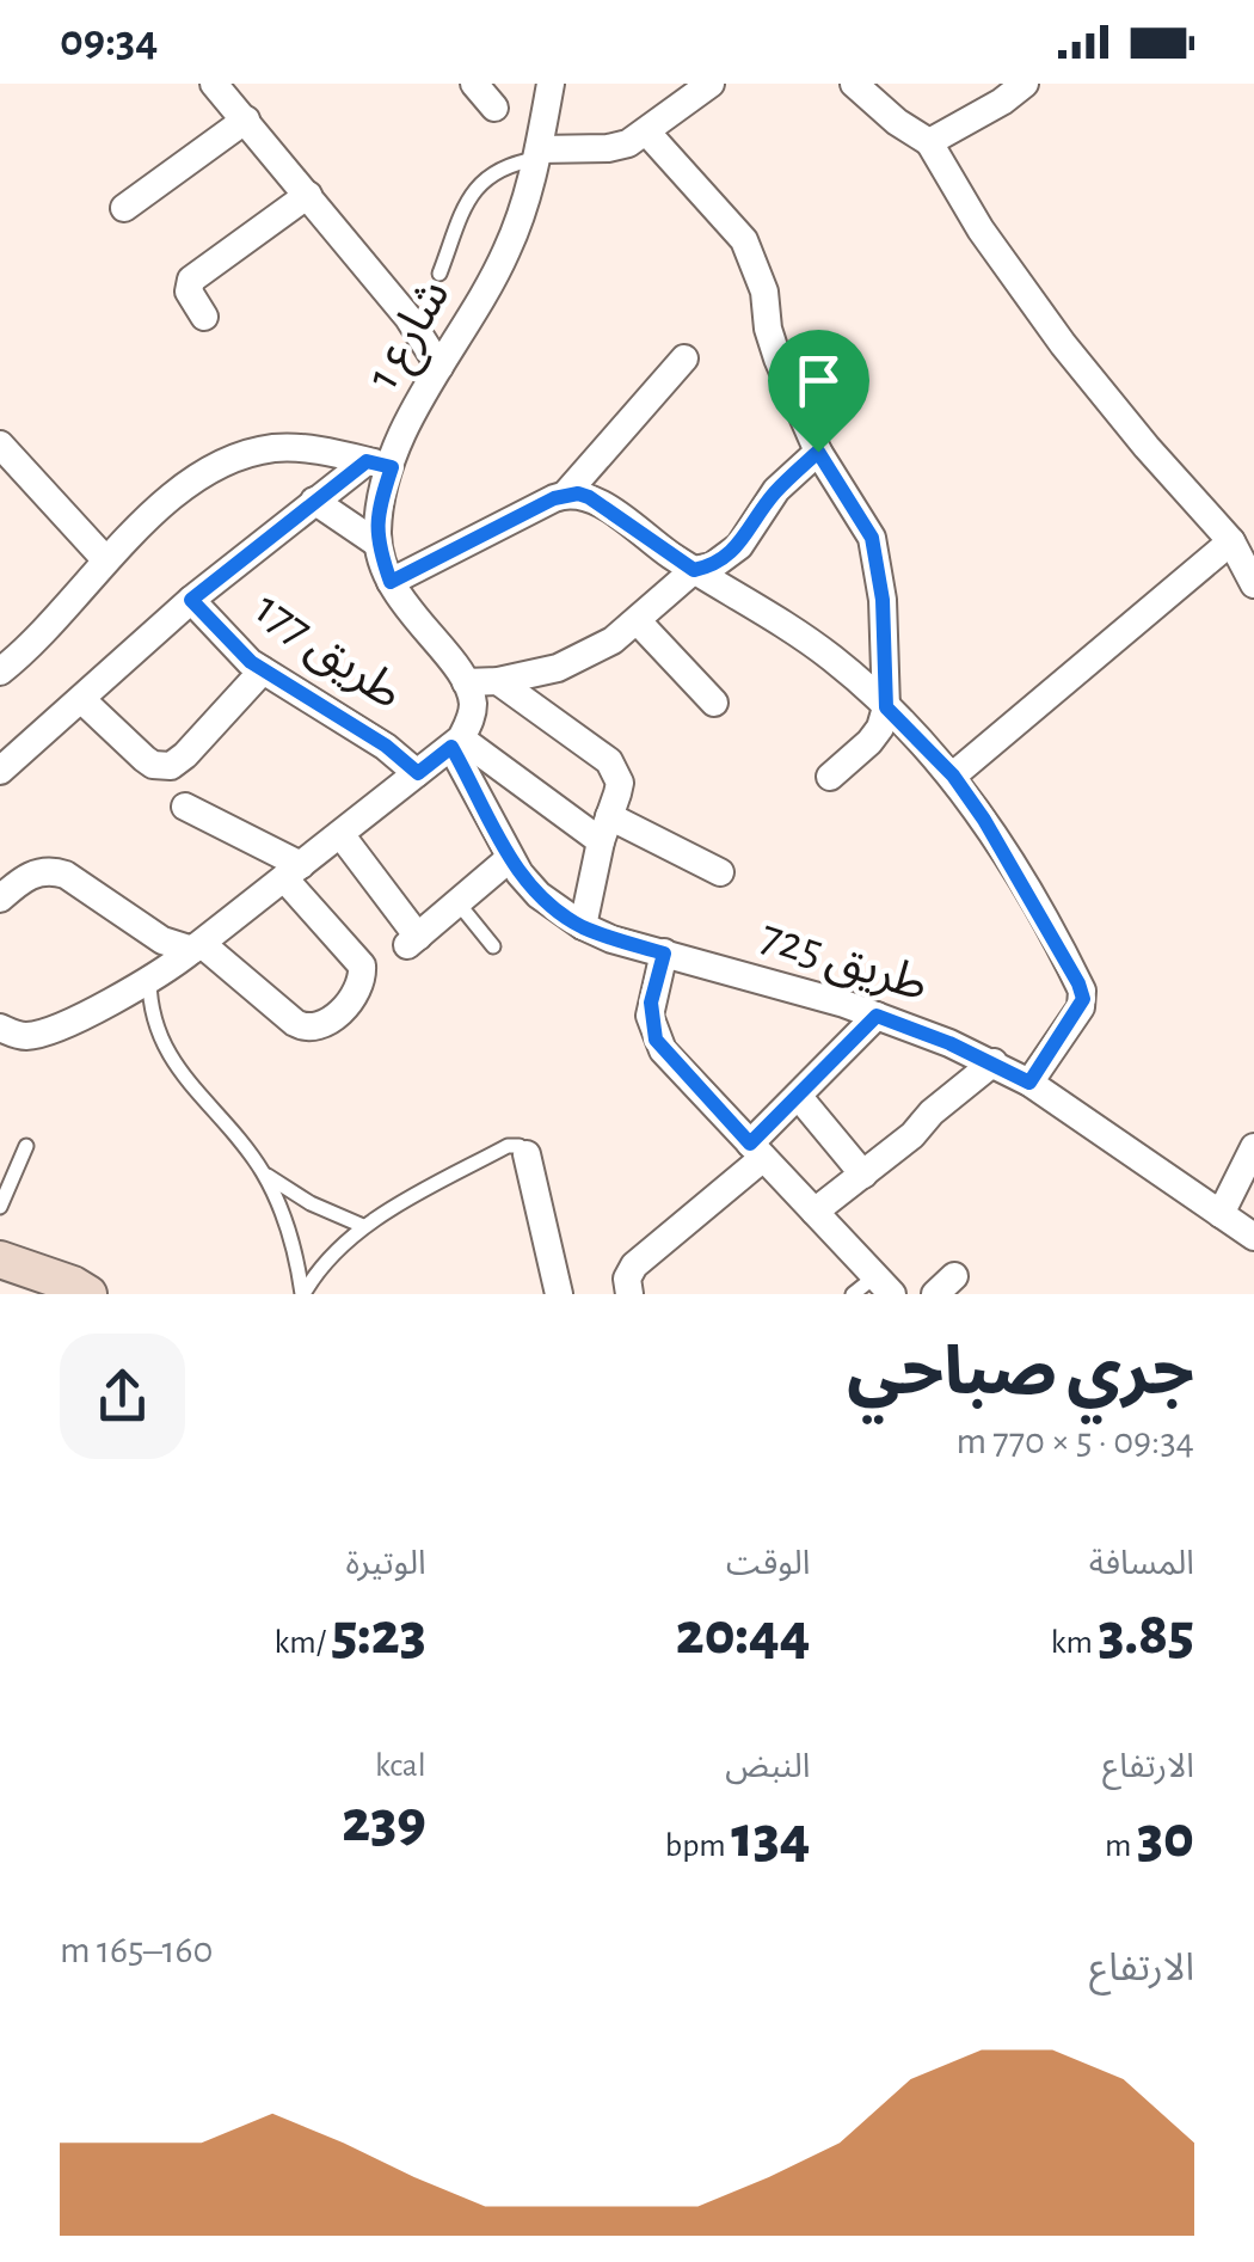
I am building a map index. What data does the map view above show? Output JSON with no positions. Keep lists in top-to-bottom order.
{
  "streets": {
    "street": ["شارع 1", "طريق 177", "طريق 725"]
  },
  "page": {
    "status": "09:34",
    "heading": ["جري صباحي", "09:34 · 5 × 770 m"],
    "stats": [
      ["المسافة", "3.85 km"],
      ["الوقت", "20:44"],
      ["الوتيرة", "5:23 /km"],
      ["الارتفاع", "30 m"],
      ["النبض", "134 bpm"],
      ["kcal", "239"]
    ],
    "chart": ["الارتفاع", "160–165 m"]
  }
}
